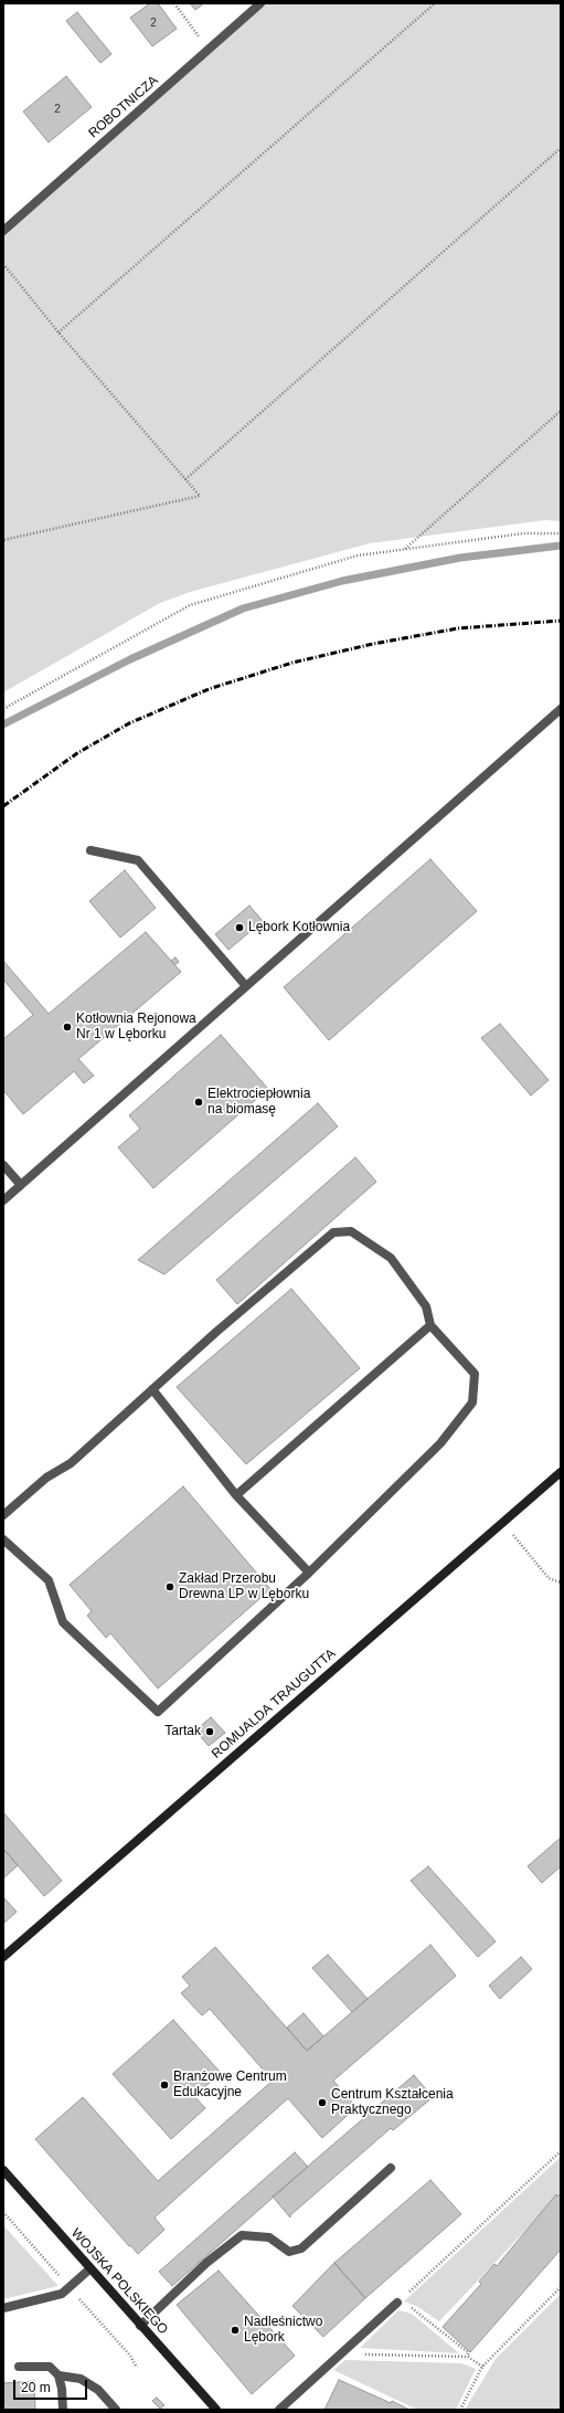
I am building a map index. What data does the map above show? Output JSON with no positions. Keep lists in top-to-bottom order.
{
  "streets": {
    "street": ["ROBOTNICZA", "ROMUALDA TRAUGUTTA", "WOJSKA POLSKIEGO"]
  },
  "places": [
    "Lębork Kotłownia",
    "Kotłownia Rejonowa Nr 1 w Lęborku",
    "Elektrociepłownia na biomasę",
    "Zakład Przerobu Drewna LP w Lęborku",
    "Tartak",
    "Branżowe Centrum Edukacyjne",
    "Centrum Kształcenia Praktycznego",
    "Nadleśnictwo Lębork"
  ],
  "house_numbers": ["2", "2"],
  "scale_bar": "20 m"
}
